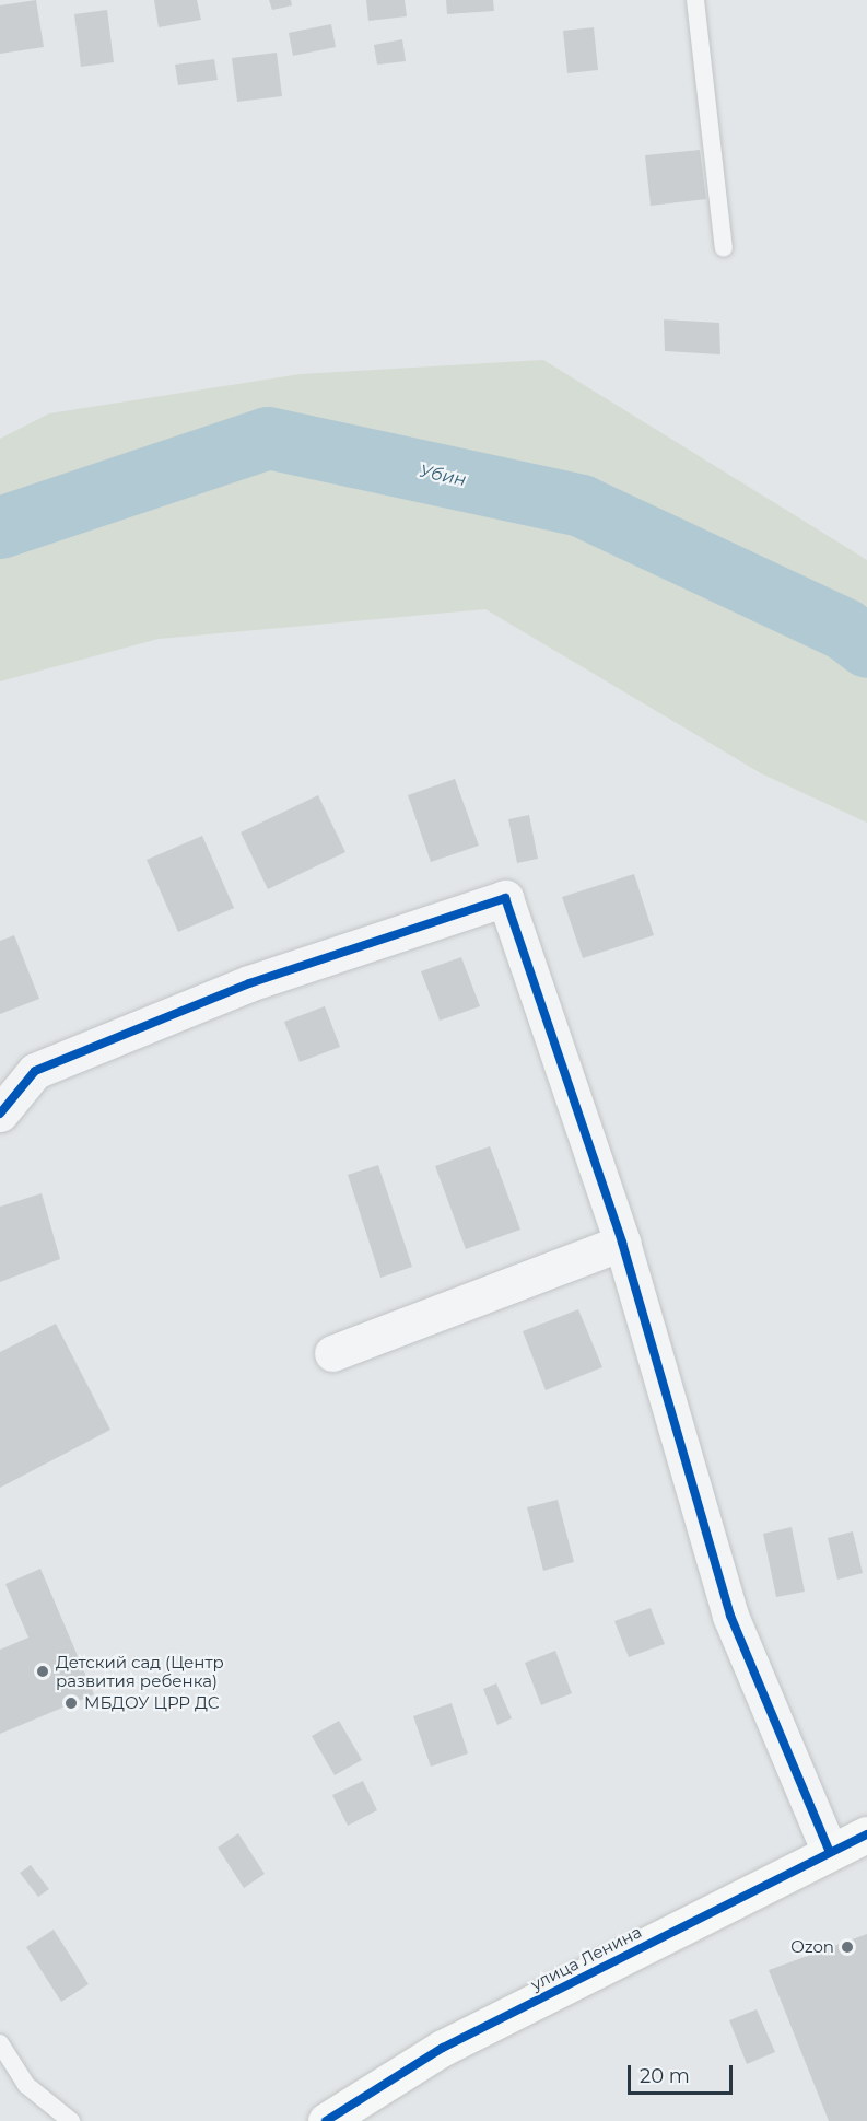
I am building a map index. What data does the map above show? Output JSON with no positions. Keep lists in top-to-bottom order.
{
  "streets": {
    "street": ["улица Ленина"]
  },
  "water": ["Убин"],
  "places": ["Детский сад (Центр развития ребенка)", "МБДОУ ЦРР ДС", "Ozon"],
  "scale_bar": "20 m"
}
